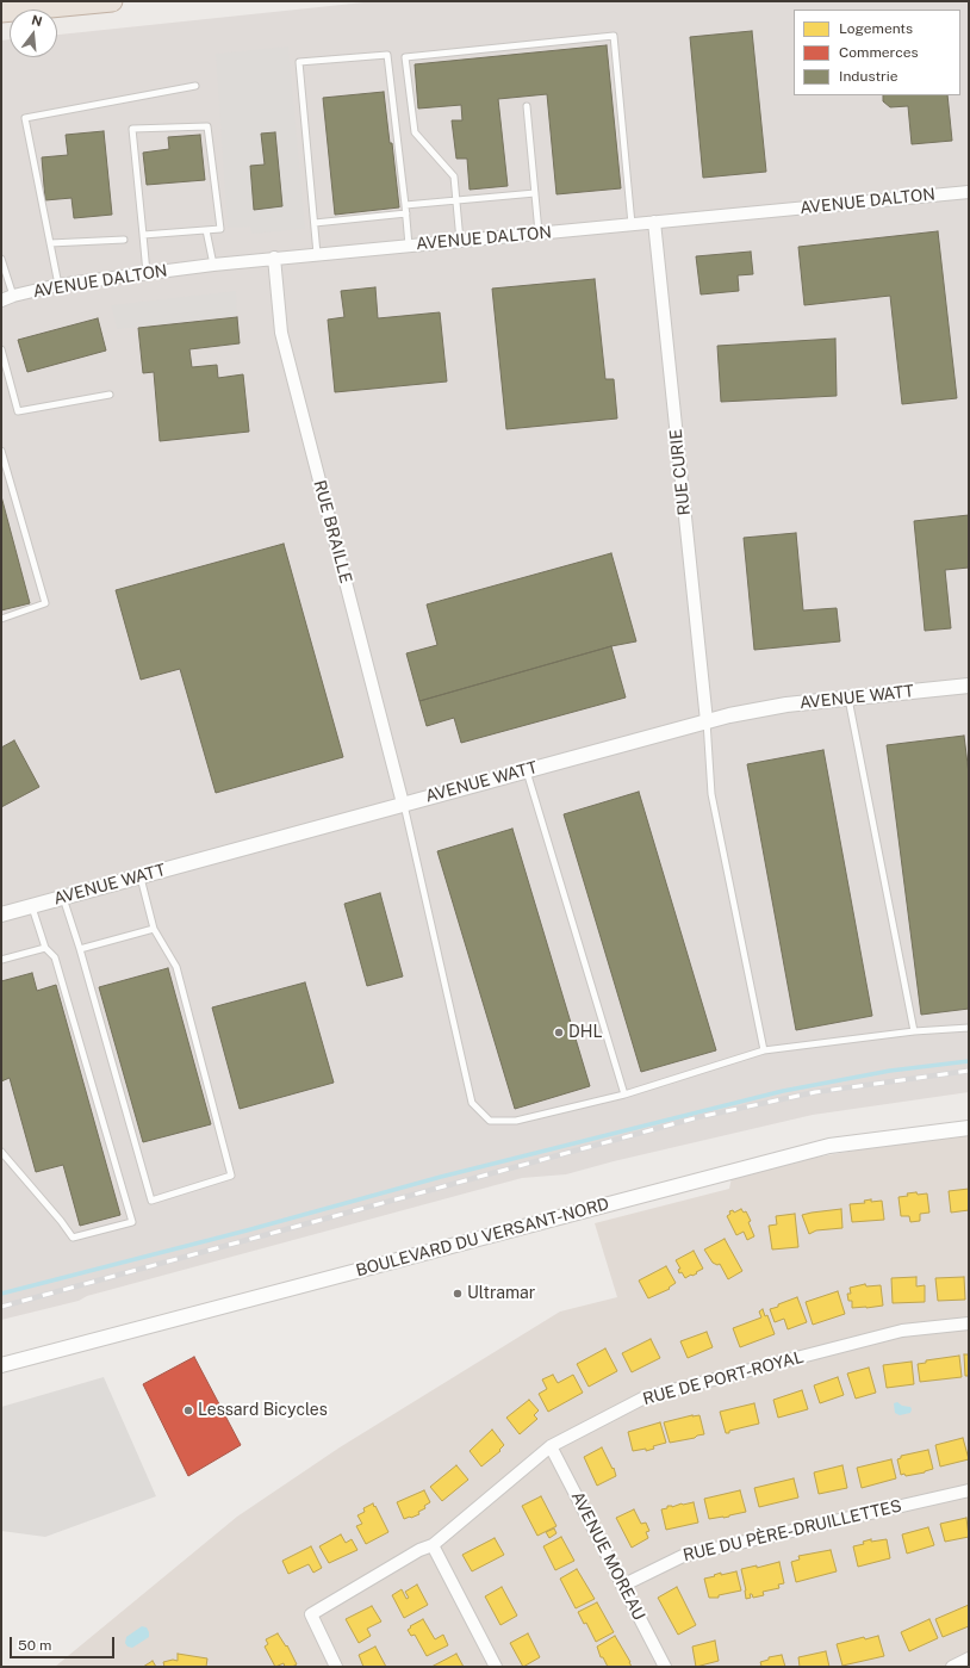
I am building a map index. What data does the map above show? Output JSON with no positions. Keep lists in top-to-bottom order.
{
  "streets": {
    "street": [
      "AVENUE DALTON",
      "RUE CURIE",
      "RUE BRAILLE",
      "AVENUE WATT",
      "BOULEVARD DU VERSANT-NORD",
      "RUE DE PORT-ROYAL",
      "RUE DU PÈRE-DRUILLETTES",
      "AVENUE MOREAU"
    ]
  },
  "crossings": [
    ["AVENUE DALTON", "RUE CURIE"],
    ["AVENUE DALTON", "RUE BRAILLE"],
    ["RUE CURIE", "AVENUE WATT"],
    ["RUE BRAILLE", "AVENUE WATT"],
    ["RUE DE PORT-ROYAL", "AVENUE MOREAU"],
    ["RUE DU PÈRE-DRUILLETTES", "AVENUE MOREAU"]
  ],
  "places": ["DHL", "Ultramar", "Lessard Bicycles"],
  "legend": ["Logements", "Commerces", "Industrie"],
  "scale_bar": "50 m",
  "north": "top"
}
